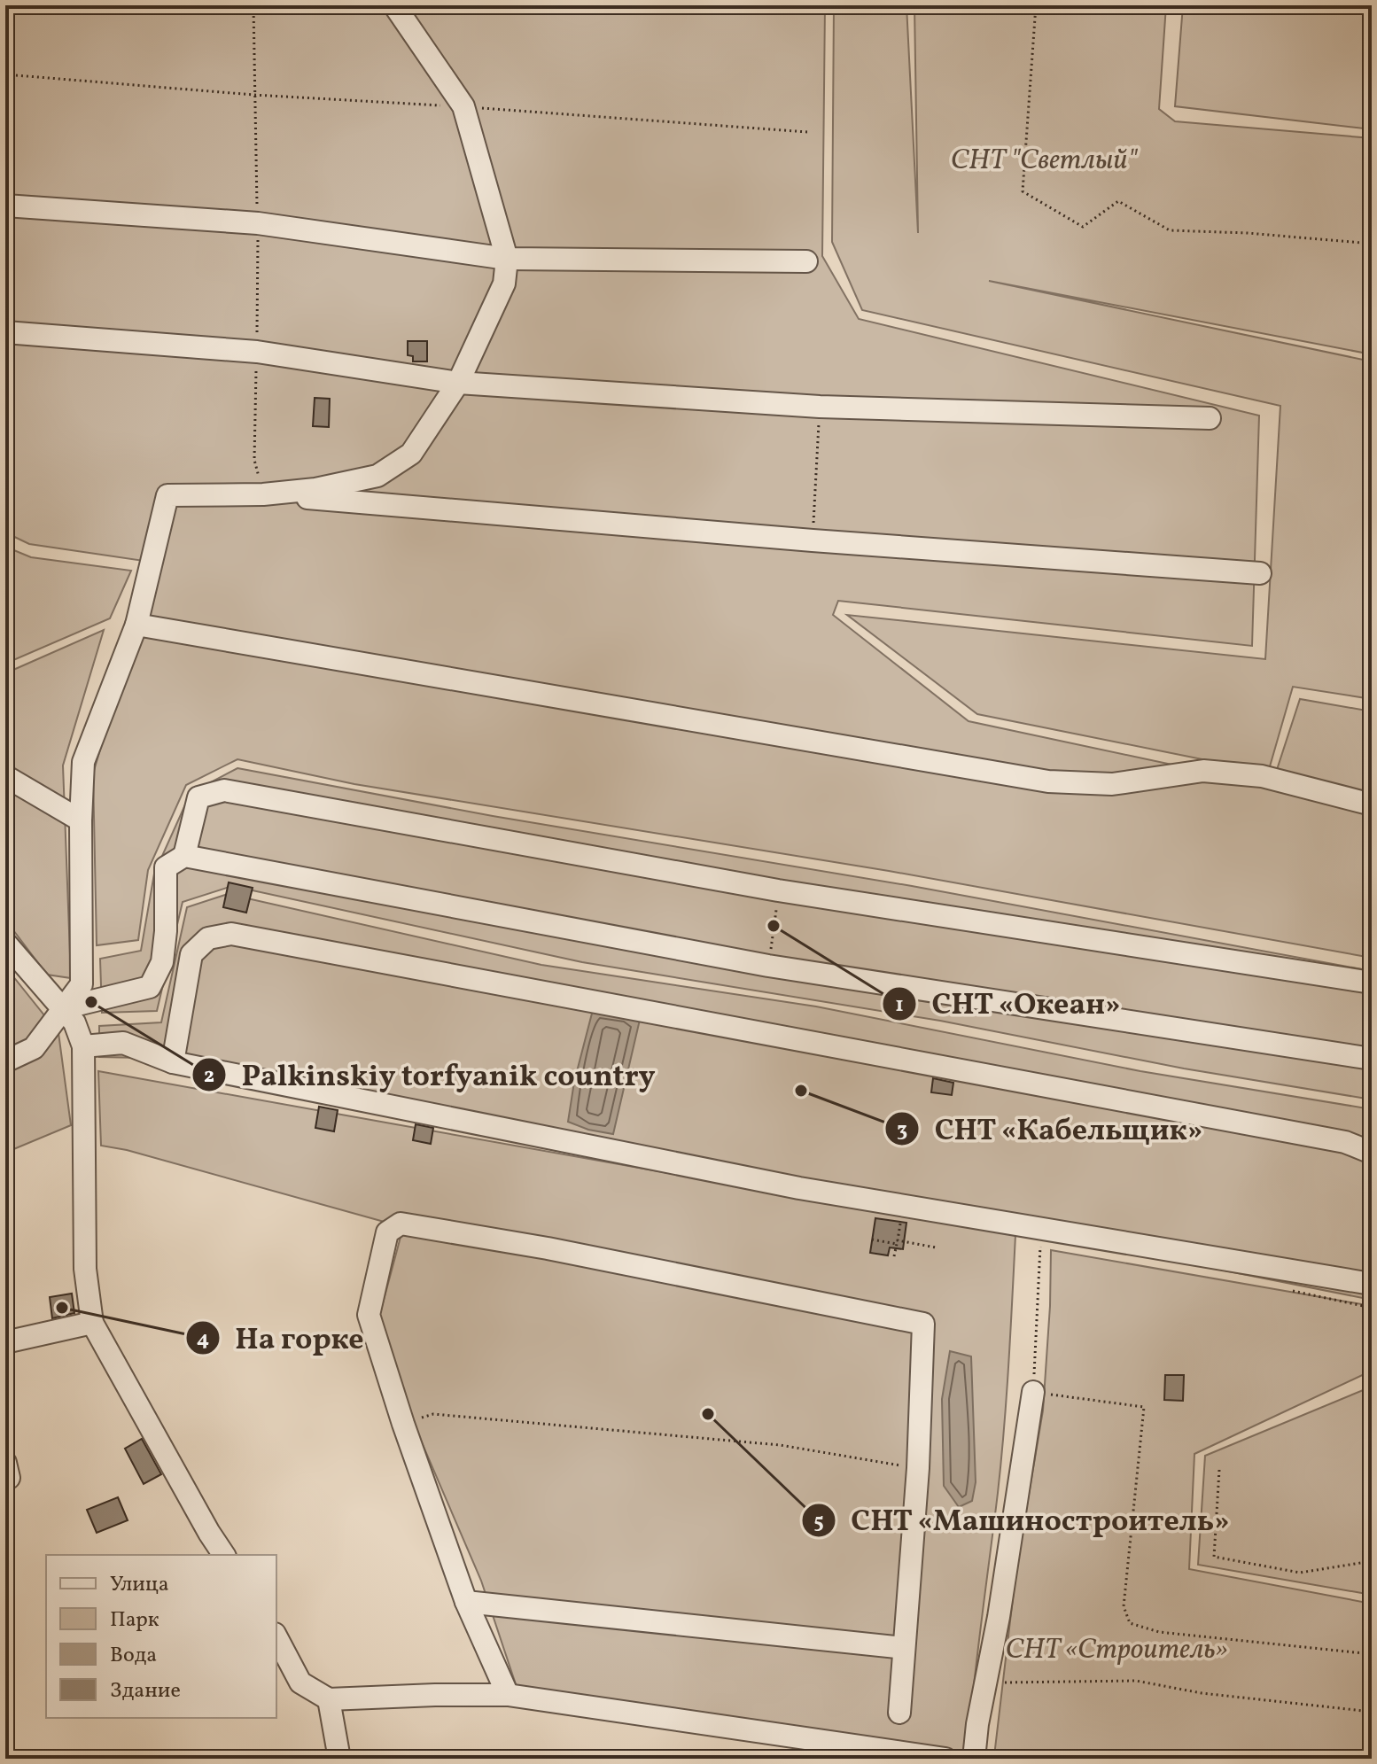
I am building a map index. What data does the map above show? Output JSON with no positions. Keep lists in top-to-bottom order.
{
  "parks": ["СНТ \"Светлый\"", "СНТ «Строитель»"],
  "places": [
    "СНТ «Океан»",
    "Palkinskiy torfyanik country",
    "СНТ «Кабельщик»",
    "На горке",
    "СНТ «Машиностроитель»"
  ],
  "legend": [
    "Улица",
    "Парк",
    "Вода",
    "Здание"
  ]
}
